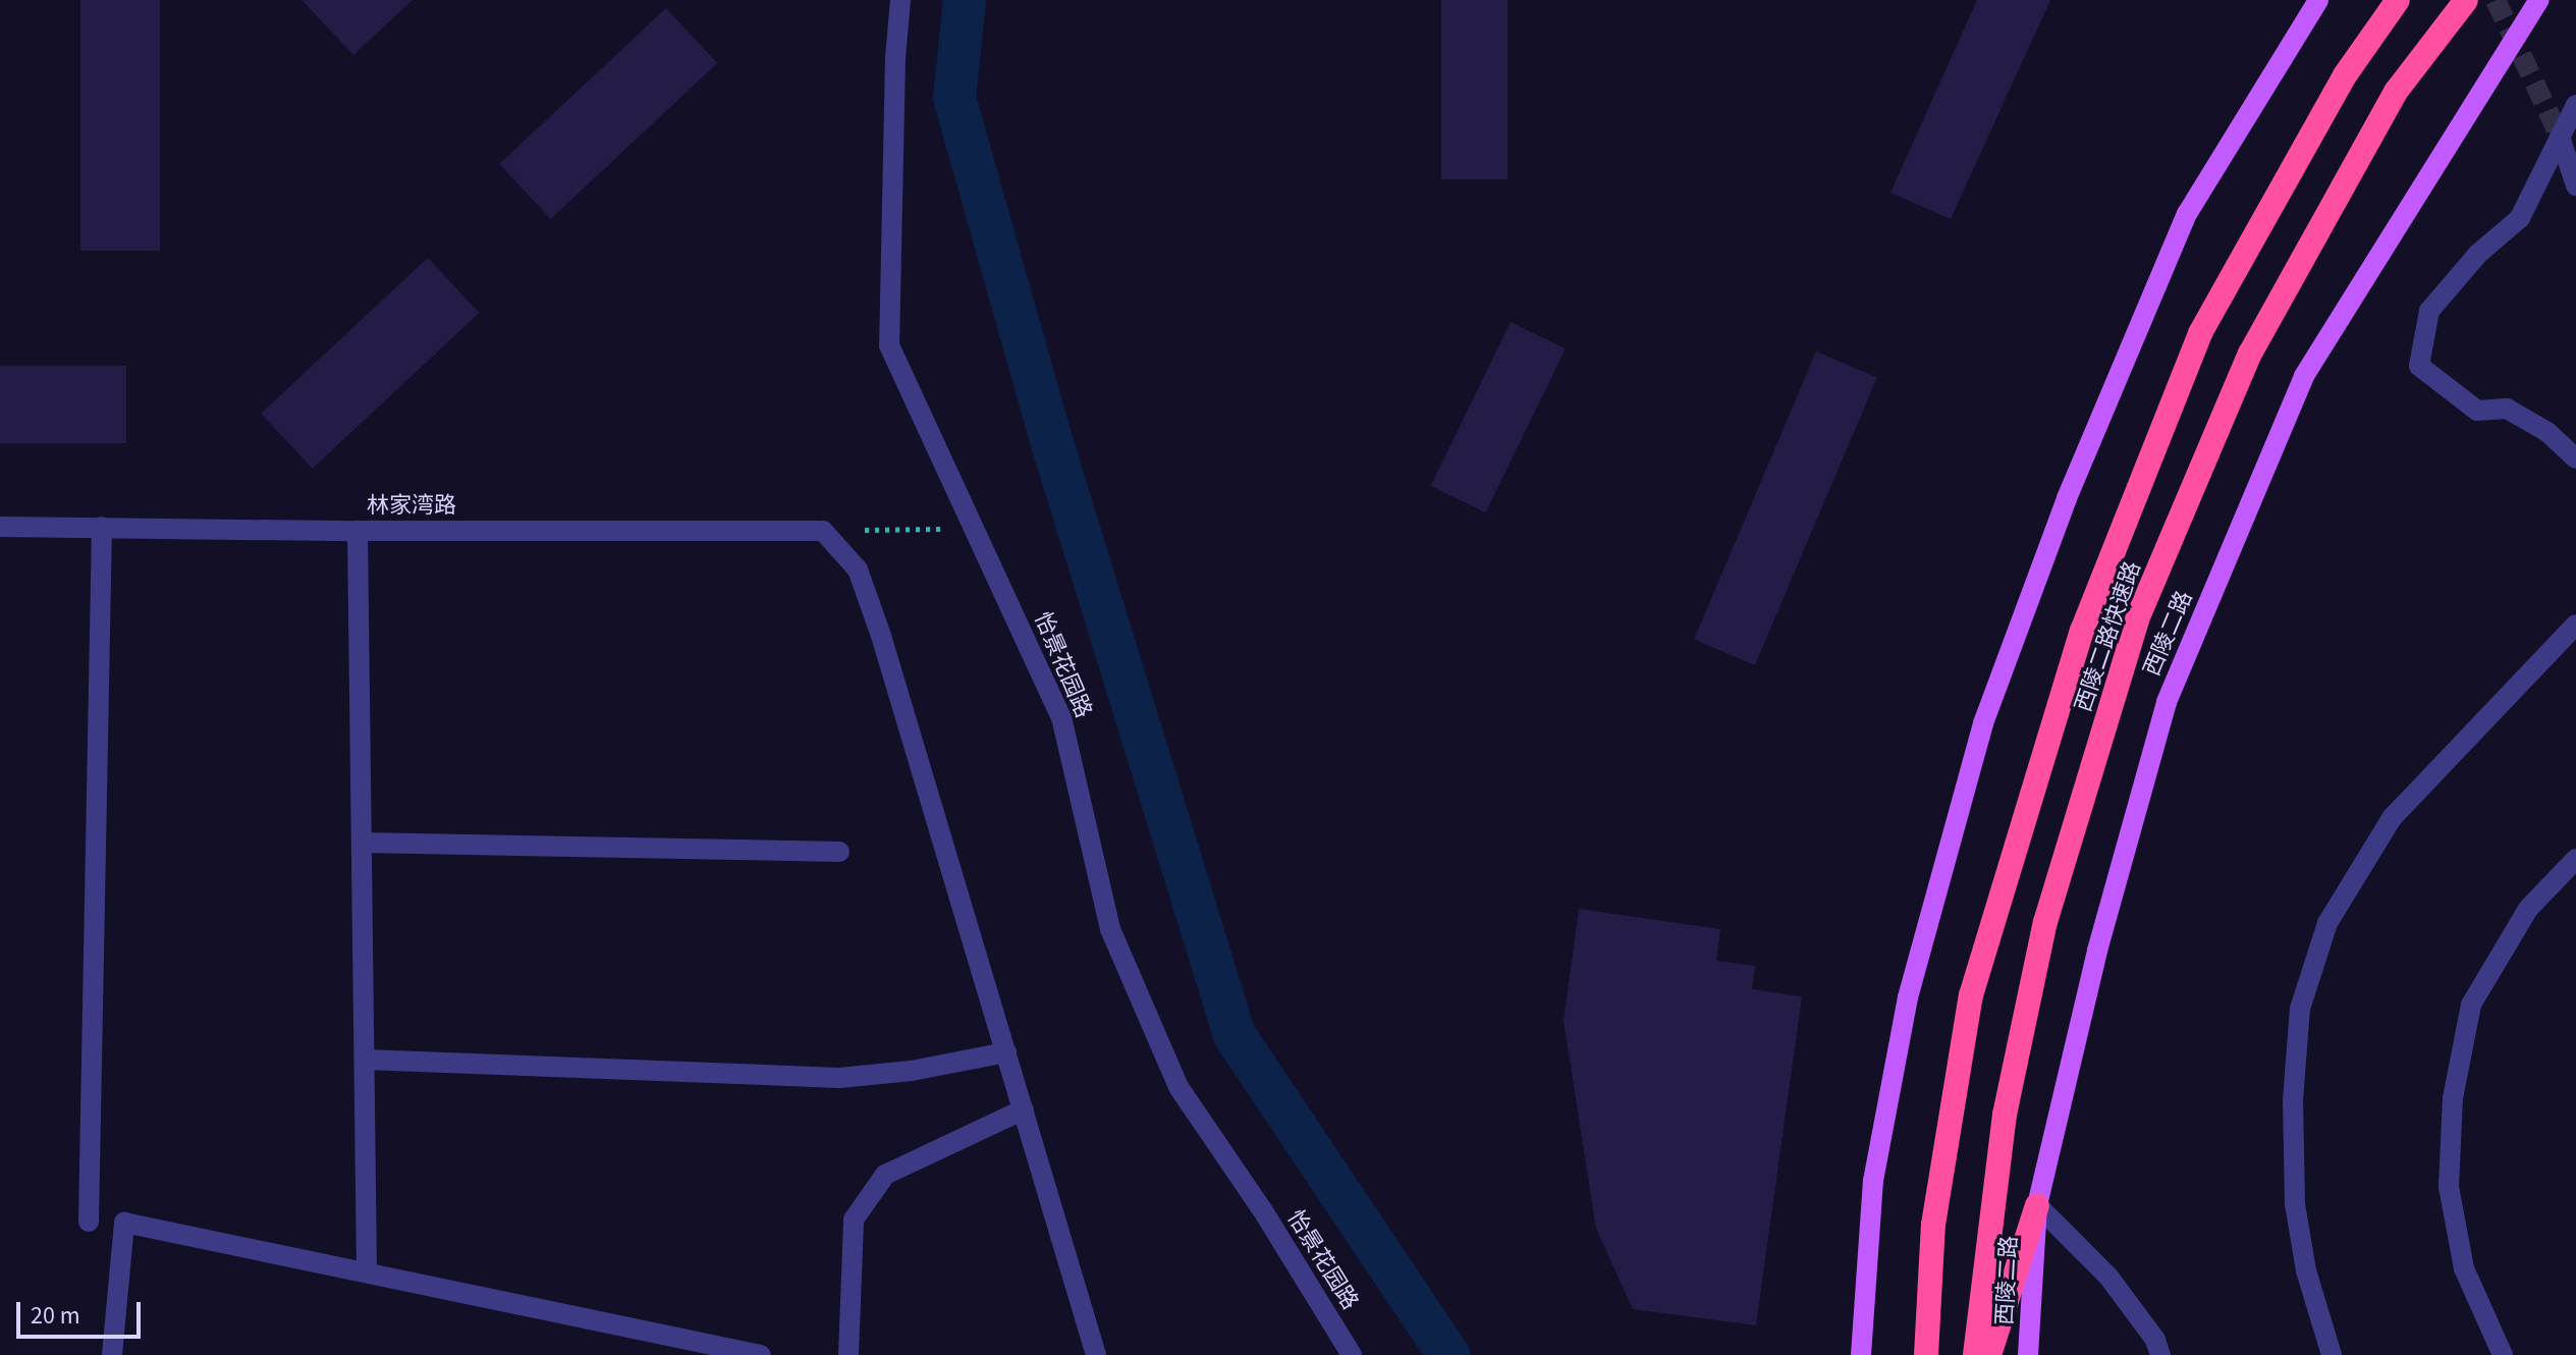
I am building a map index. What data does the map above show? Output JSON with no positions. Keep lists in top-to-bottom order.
{
  "streets": {
    "highway": ["西陵二路快速路"],
    "main road": ["西陵二路"],
    "street": ["林家湾路", "怡景花园路"]
  },
  "scale_bar": "20 m"
}
